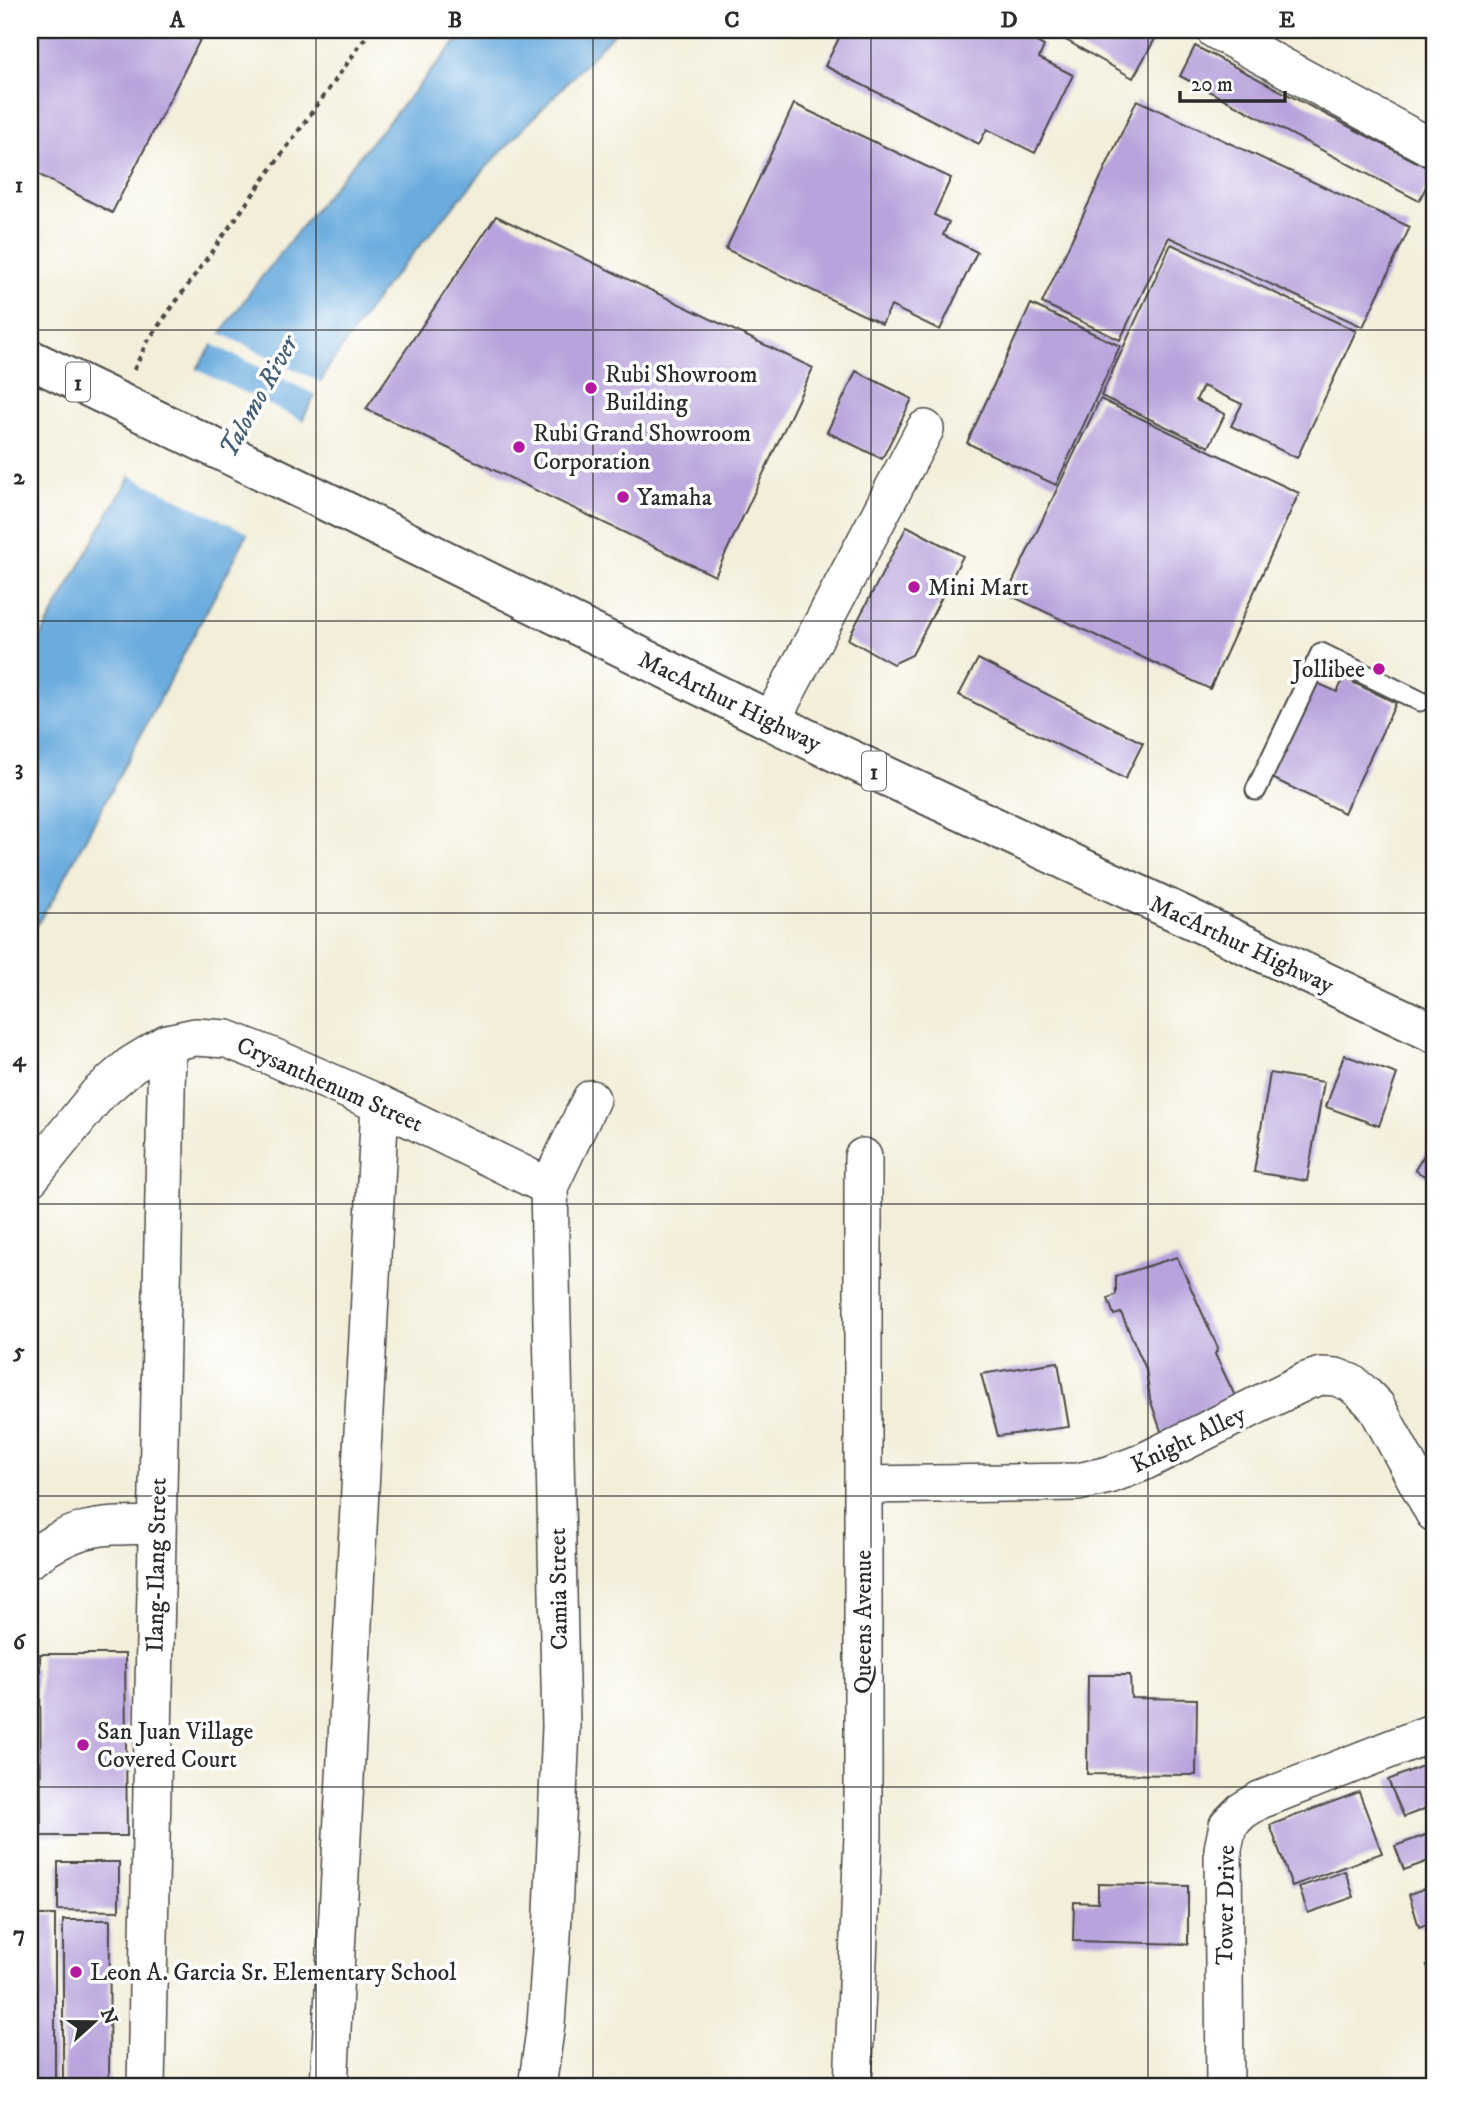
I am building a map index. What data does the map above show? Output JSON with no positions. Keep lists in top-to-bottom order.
{
  "streets": {
    "highway": ["1", "MacArthur Highway"],
    "street": [
      "Crysanthenum Street",
      "Knight Alley",
      "Ilang-Ilang Street",
      "Camia Street",
      "Queens Avenue",
      "Tower Drive"
    ]
  },
  "crossings": [
    ["Crysanthenum Street", "Ilang-Ilang Street"],
    ["Crysanthenum Street", "Camia Street"],
    ["Knight Alley", "Queens Avenue"]
  ],
  "water": ["Talomo River"],
  "places": [
    "Rubi Showroom Building",
    "Rubi Grand Showroom Corporation",
    "Yamaha",
    "Mini Mart",
    "Jollibee",
    "San Juan Village Covered Court",
    "Leon A. Garcia Sr. Elementary School"
  ],
  "scale_bar": "20 m",
  "north": "right",
  "grid": {
    "columns": [
      "A",
      "B",
      "C",
      "D",
      "E"
    ],
    "rows": [
      "1",
      "2",
      "3",
      "4",
      "5",
      "6",
      "7"
    ]
  }
}
